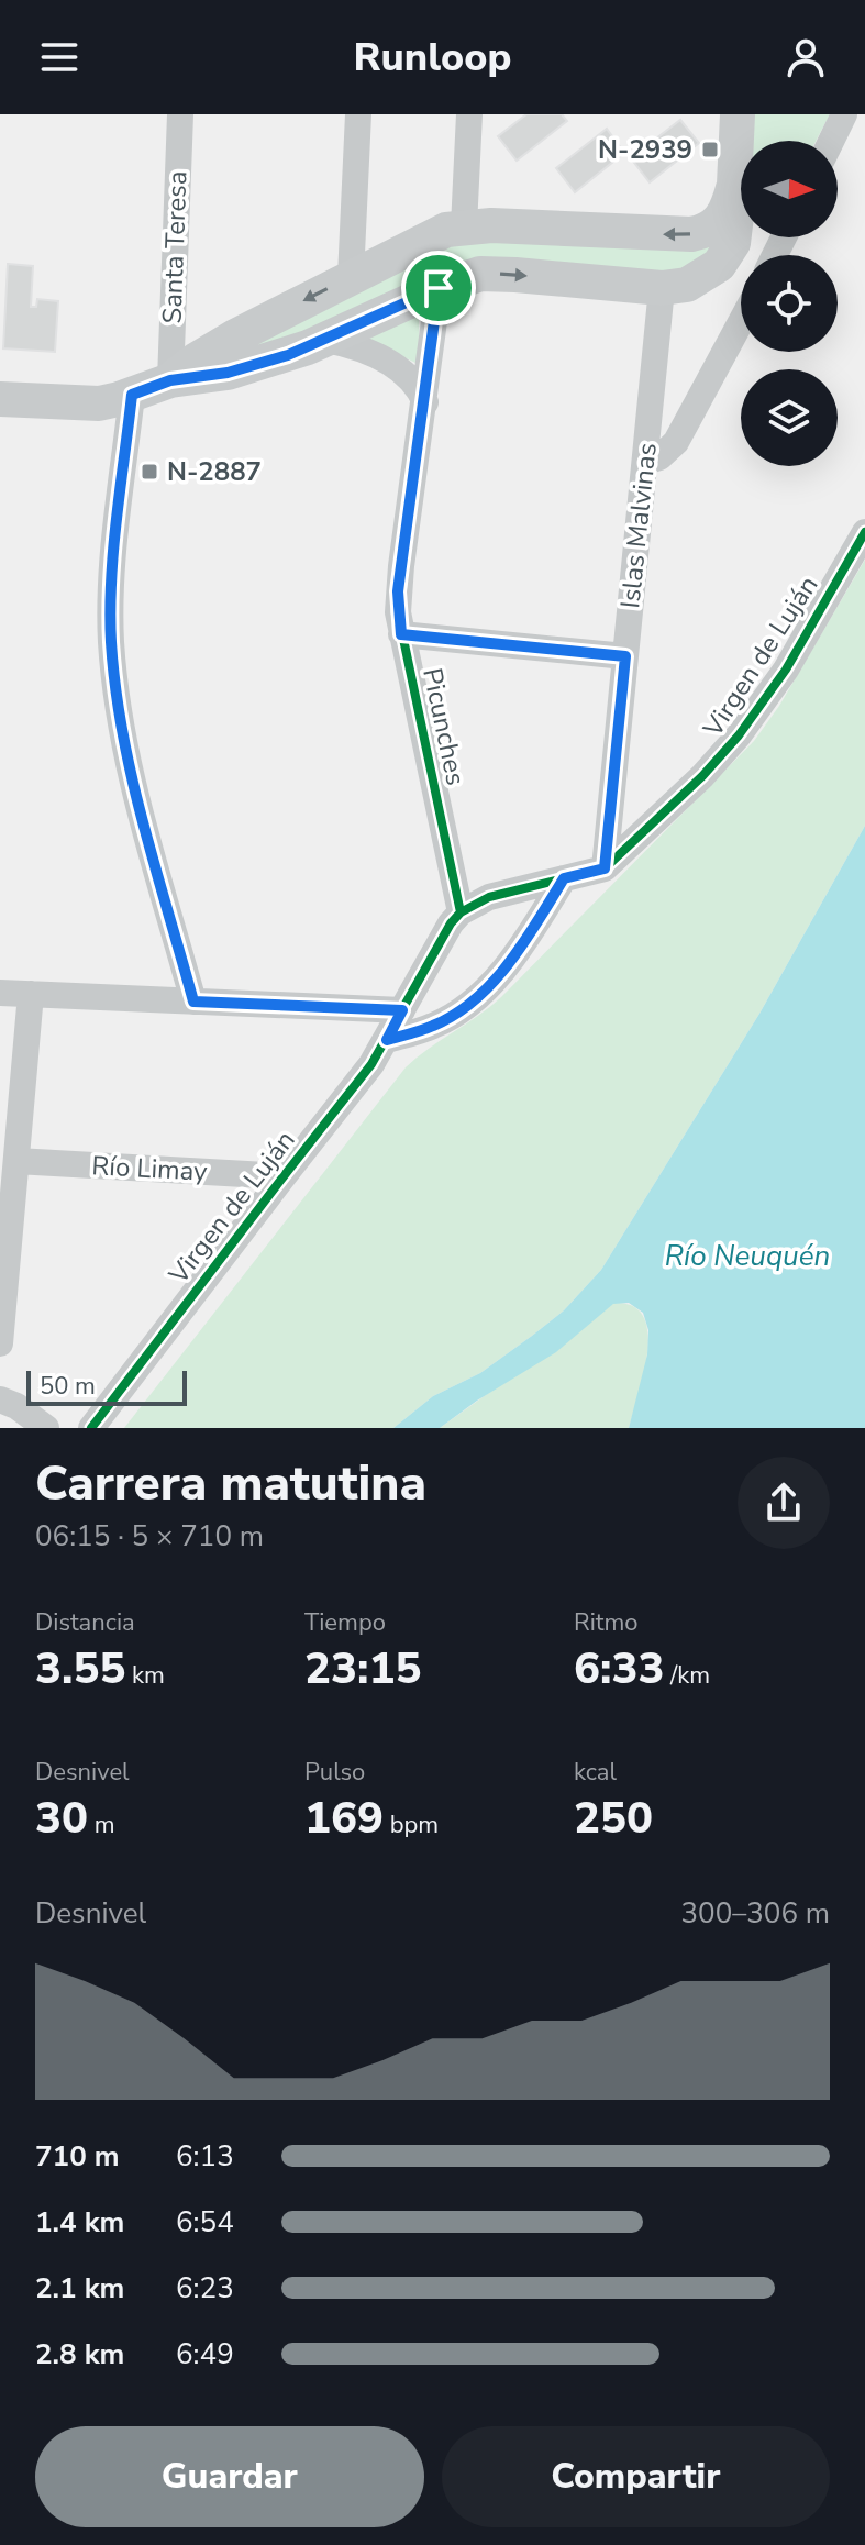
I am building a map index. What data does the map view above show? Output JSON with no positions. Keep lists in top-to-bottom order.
{
  "streets": {
    "street": [
      "Santa Teresa",
      "Islas Malvinas",
      "Virgen de Luján",
      "Picunches",
      "Río Limay"
    ]
  },
  "crossings": [
    ["Islas Malvinas", "Virgen de Luján"],
    ["Virgen de Luján", "Picunches"],
    ["Virgen de Luján", "Río Limay"]
  ],
  "water": ["Río Neuquén"],
  "places": {
    "transit": ["N-2939", "N-2887"]
  },
  "scale_bar": "50 m",
  "north": "right",
  "page": {
    "header": "Runloop",
    "scale": "50 m",
    "heading": ["Carrera matutina", "06:15 · 5 × 710 m"],
    "stats": [
      ["Distancia", "3.55 km"],
      ["Tiempo", "23:15"],
      ["Ritmo", "6:33 /km"],
      ["Desnivel", "30 m"],
      ["Pulso", "169 bpm"],
      ["kcal", "250"]
    ],
    "chart": ["Desnivel", "300–306 m"],
    "list": [
      {
        "name": "710 m",
        "note": "6:13"
      },
      {
        "name": "1.4 km",
        "note": "6:54"
      },
      {
        "name": "2.1 km",
        "note": "6:23"
      },
      {
        "name": "2.8 km",
        "note": "6:49"
      }
    ],
    "buttons": ["Guardar", "Compartir"]
  }
}
